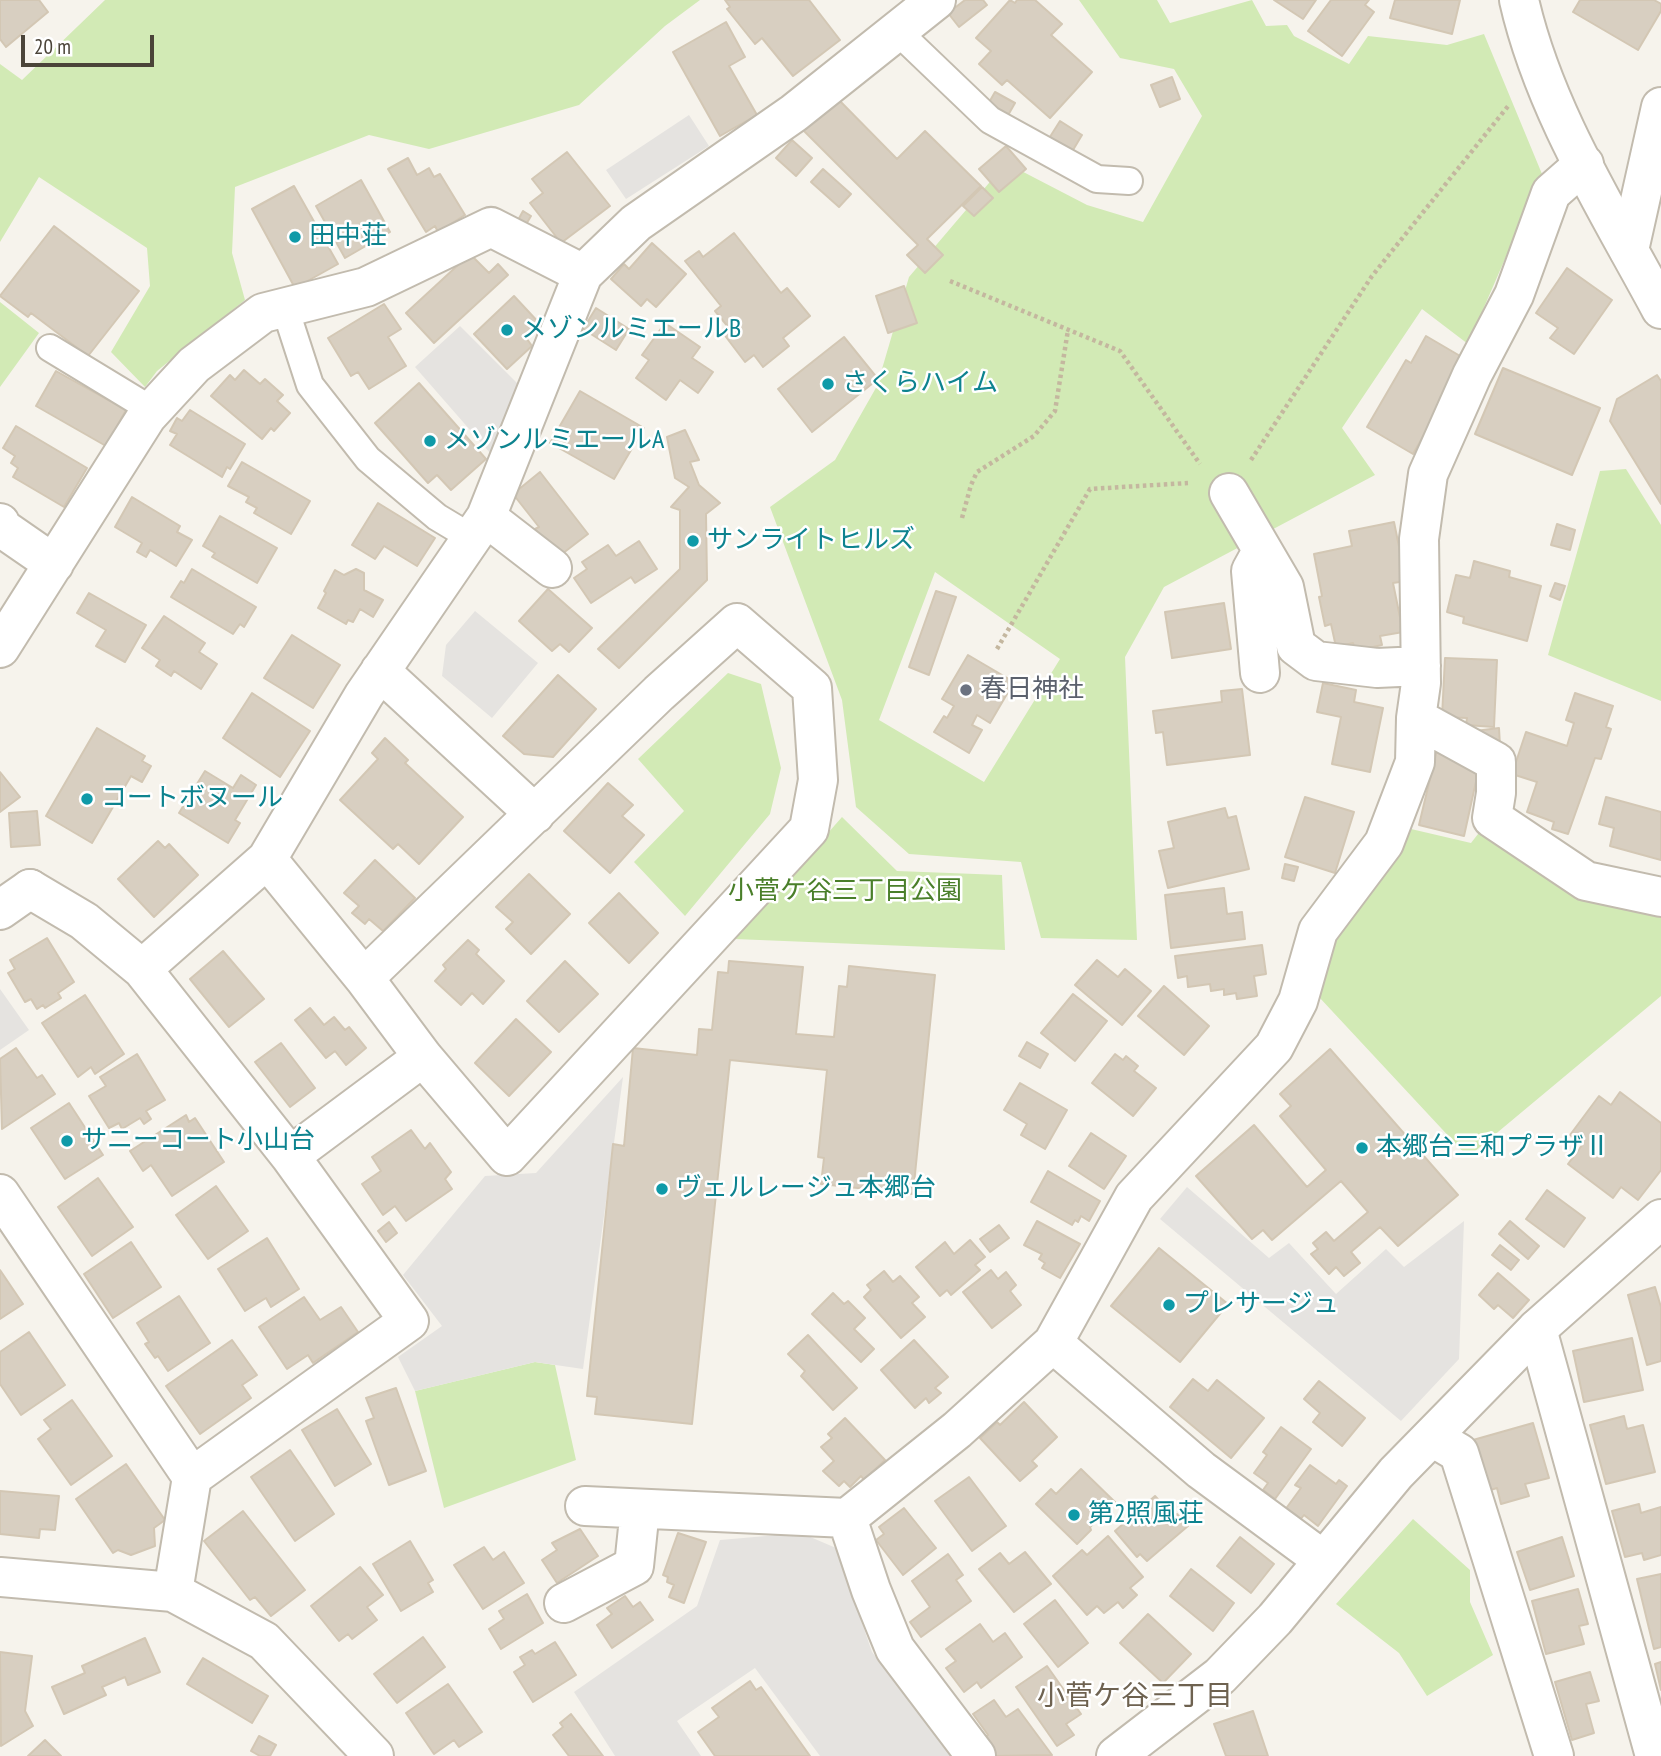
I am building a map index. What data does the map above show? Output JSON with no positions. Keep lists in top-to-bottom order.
{
  "districts": ["小菅ケ谷三丁目"],
  "parks": ["小菅ケ谷三丁目公園"],
  "places": [
    "田中荘",
    "メゾンルミエールB",
    "さくらハイム",
    "メゾンルミエールA",
    "サンライトヒルズ",
    "春日神社",
    "コートボヌール",
    "サニーコート小山台",
    "本郷台三和プラザⅡ",
    "ヴェルレージュ本郷台",
    "プレサージュ",
    "第2照風荘"
  ],
  "scale_bar": "20 m"
}
